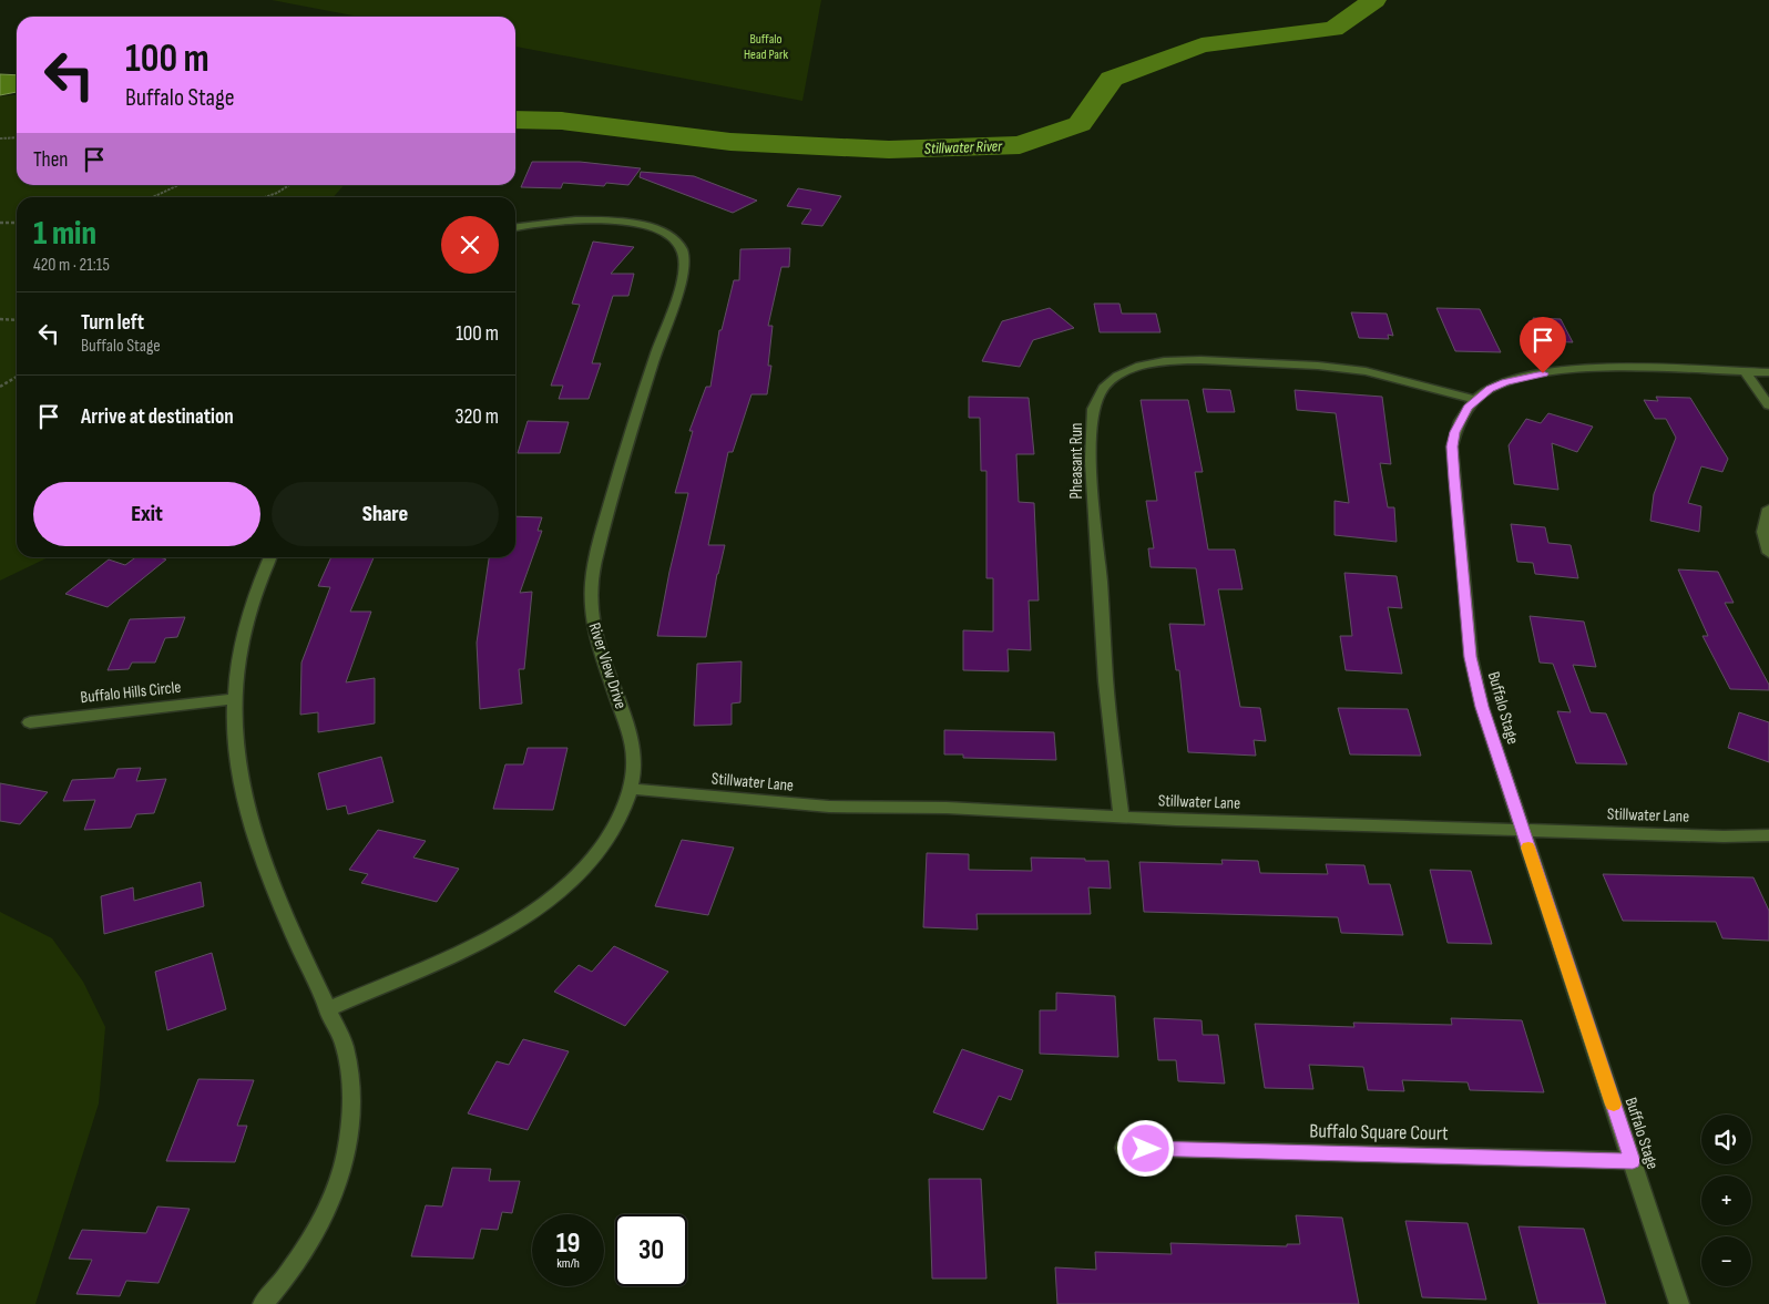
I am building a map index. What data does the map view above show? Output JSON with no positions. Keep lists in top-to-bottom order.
{
  "streets": {
    "street": [
      "Pheasant Run",
      "River View Drive",
      "Buffalo Hills Circle",
      "Buffalo Stage",
      "Stillwater Lane",
      "Buffalo Square Court"
    ]
  },
  "crossings": [
    ["Pheasant Run", "Buffalo Stage"],
    ["Pheasant Run", "Stillwater Lane"],
    ["River View Drive", "Stillwater Lane"],
    ["Buffalo Stage", "Stillwater Lane"],
    ["Buffalo Stage", "Buffalo Square Court"]
  ],
  "water": ["Stillwater River"],
  "parks": ["Buffalo Head Park"],
  "page": {
    "turn": ["100 m", "Buffalo Stage"],
    "then": "Then",
    "heading": ["1 min", "420 m · 21:15"],
    "list": [
      {
        "name": "Turn left",
        "note": "Buffalo Stage",
        "value": "100 m"
      },
      {
        "name": "Arrive at destination",
        "value": "320 m"
      }
    ],
    "buttons": ["Exit", "Share"],
    "map_buttons": ["+", "−"],
    "speed": "19 km/h",
    "limit": "30"
  }
}
